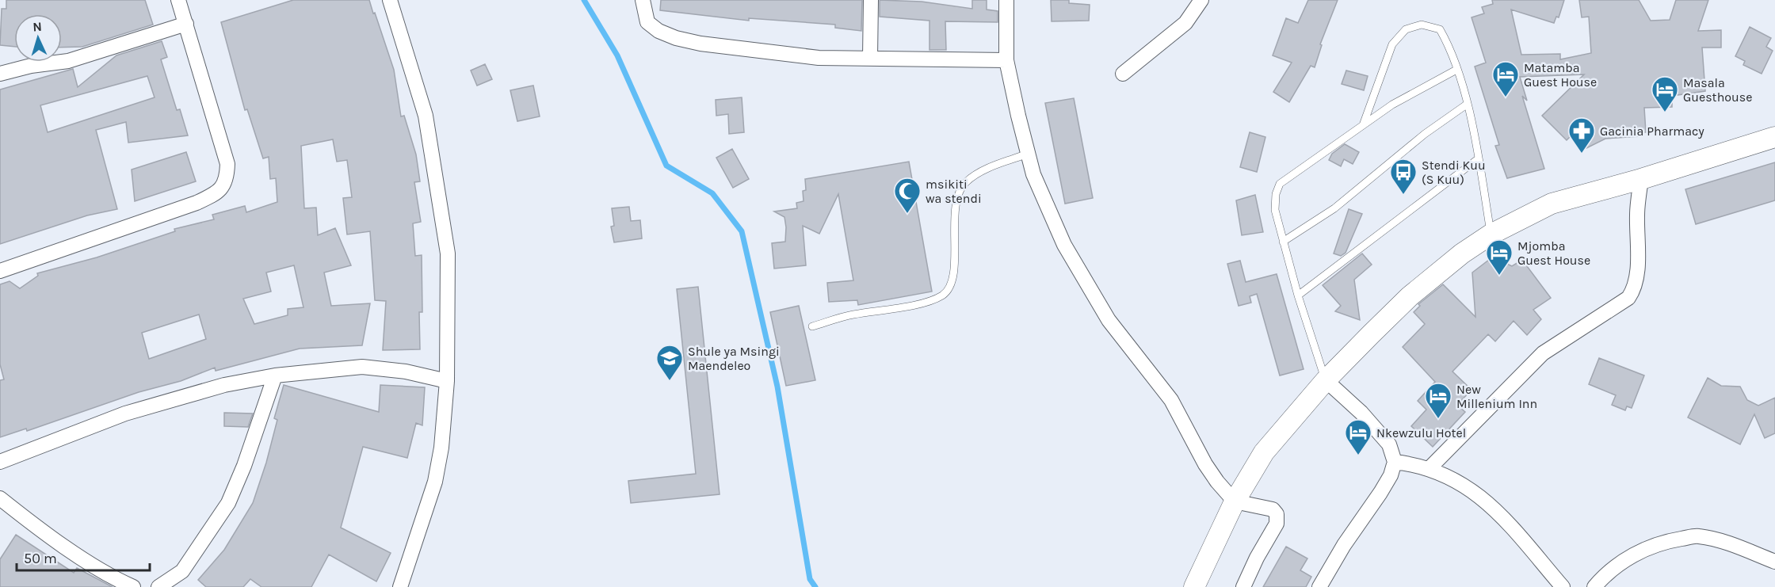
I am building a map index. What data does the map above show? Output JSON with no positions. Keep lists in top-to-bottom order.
{
  "places": {
    "hotel": [
      "Matamba Guest House",
      "Masala Guesthouse",
      "Mjomba Guest House",
      "New Millenium Inn",
      "Nkewzulu Hotel"
    ],
    "pharmacy": ["Gacinia Pharmacy"],
    "bus stop": ["Stendi Kuu (S Kuu)"],
    "mosque": ["msikiti wa stendi"],
    "school or university": ["Shule ya Msingi Maendeleo"]
  },
  "scale_bar": "50 m",
  "north": "top"
}
